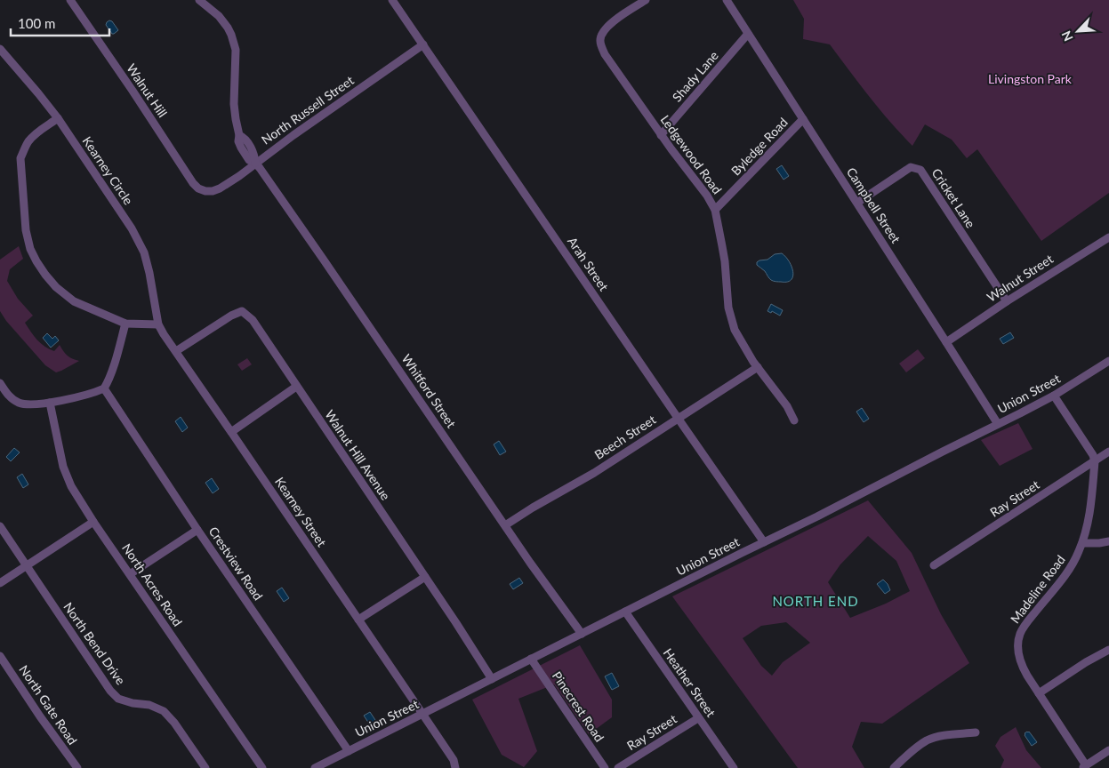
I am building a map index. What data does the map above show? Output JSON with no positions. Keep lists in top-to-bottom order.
{
  "streets": {
    "street": [
      "Shady Lane",
      "Walnut Hill",
      "North Russell Street",
      "Byledge Road",
      "Ledgewood Road",
      "Kearney Circle",
      "Cricket Lane",
      "Campbell Street",
      "Arah Street",
      "Walnut Street",
      "Whitford Street",
      "Union Street",
      "Beech Street",
      "Walnut Hill Avenue",
      "Ray Street",
      "Kearney Street",
      "Crestview Road",
      "North Acres Road",
      "Madeline Road",
      "North Bend Drive",
      "Heather Street",
      "North Gate Road",
      "Pinecrest Road"
    ]
  },
  "crossings": [
    ["Shady Lane", "Ledgewood Road"],
    ["Shady Lane", "Campbell Street"],
    ["Walnut Hill", "North Russell Street"],
    ["North Russell Street", "Arah Street"],
    ["North Russell Street", "Whitford Street"],
    ["Byledge Road", "Ledgewood Road"],
    ["Byledge Road", "Campbell Street"],
    ["Ledgewood Road", "Beech Street"],
    ["Kearney Circle", "Kearney Street"],
    ["Cricket Lane", "Campbell Street"],
    ["Cricket Lane", "Walnut Street"],
    ["Campbell Street", "Walnut Street"],
    ["Campbell Street", "Union Street"],
    ["Arah Street", "Union Street"],
    ["Arah Street", "Beech Street"],
    ["Whitford Street", "Union Street"],
    ["Whitford Street", "Beech Street"],
    ["Union Street", "Walnut Hill Avenue"],
    ["Union Street", "Kearney Street"],
    ["Union Street", "Crestview Road"],
    ["Union Street", "Heather Street"],
    ["Union Street", "Pinecrest Road"],
    ["Walnut Hill Avenue", "Kearney Street"],
    ["Ray Street", "Madeline Road"],
    ["Ray Street", "Heather Street"]
  ],
  "districts": ["NORTH END"],
  "parks": ["Livingston Park"],
  "scale_bar": "100 m",
  "north": "bottom left"
}
